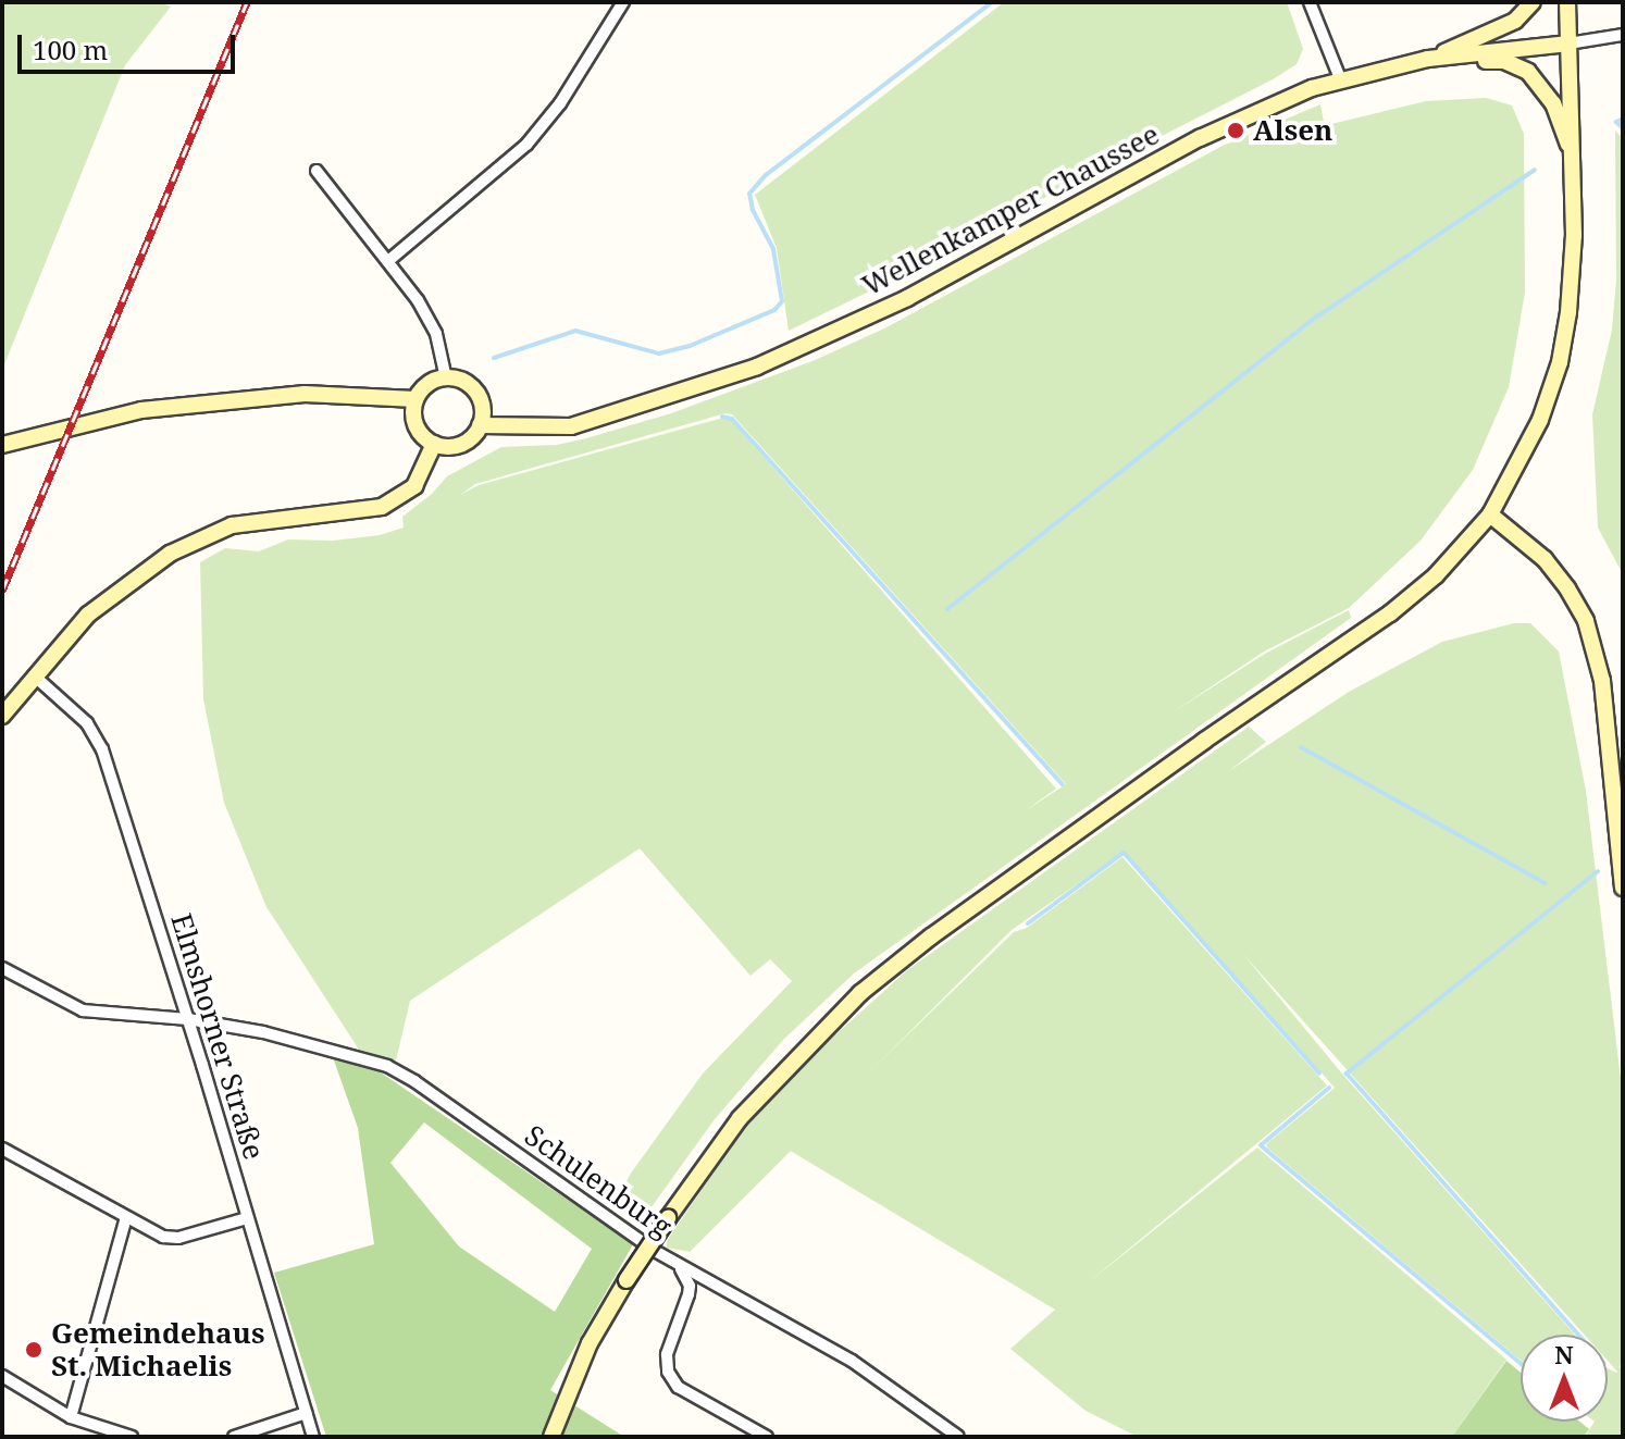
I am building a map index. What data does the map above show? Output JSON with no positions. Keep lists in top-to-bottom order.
{
  "streets": {
    "main road": ["Wellenkamper Chaussee"],
    "street": ["Elmshorner Straße", "Schulenburg"]
  },
  "crossings": [
    ["Elmshorner Straße", "Schulenburg"]
  ],
  "places": ["Alsen", "Gemeindehaus St. Michaelis"],
  "scale_bar": "100 m",
  "north": "top"
}
